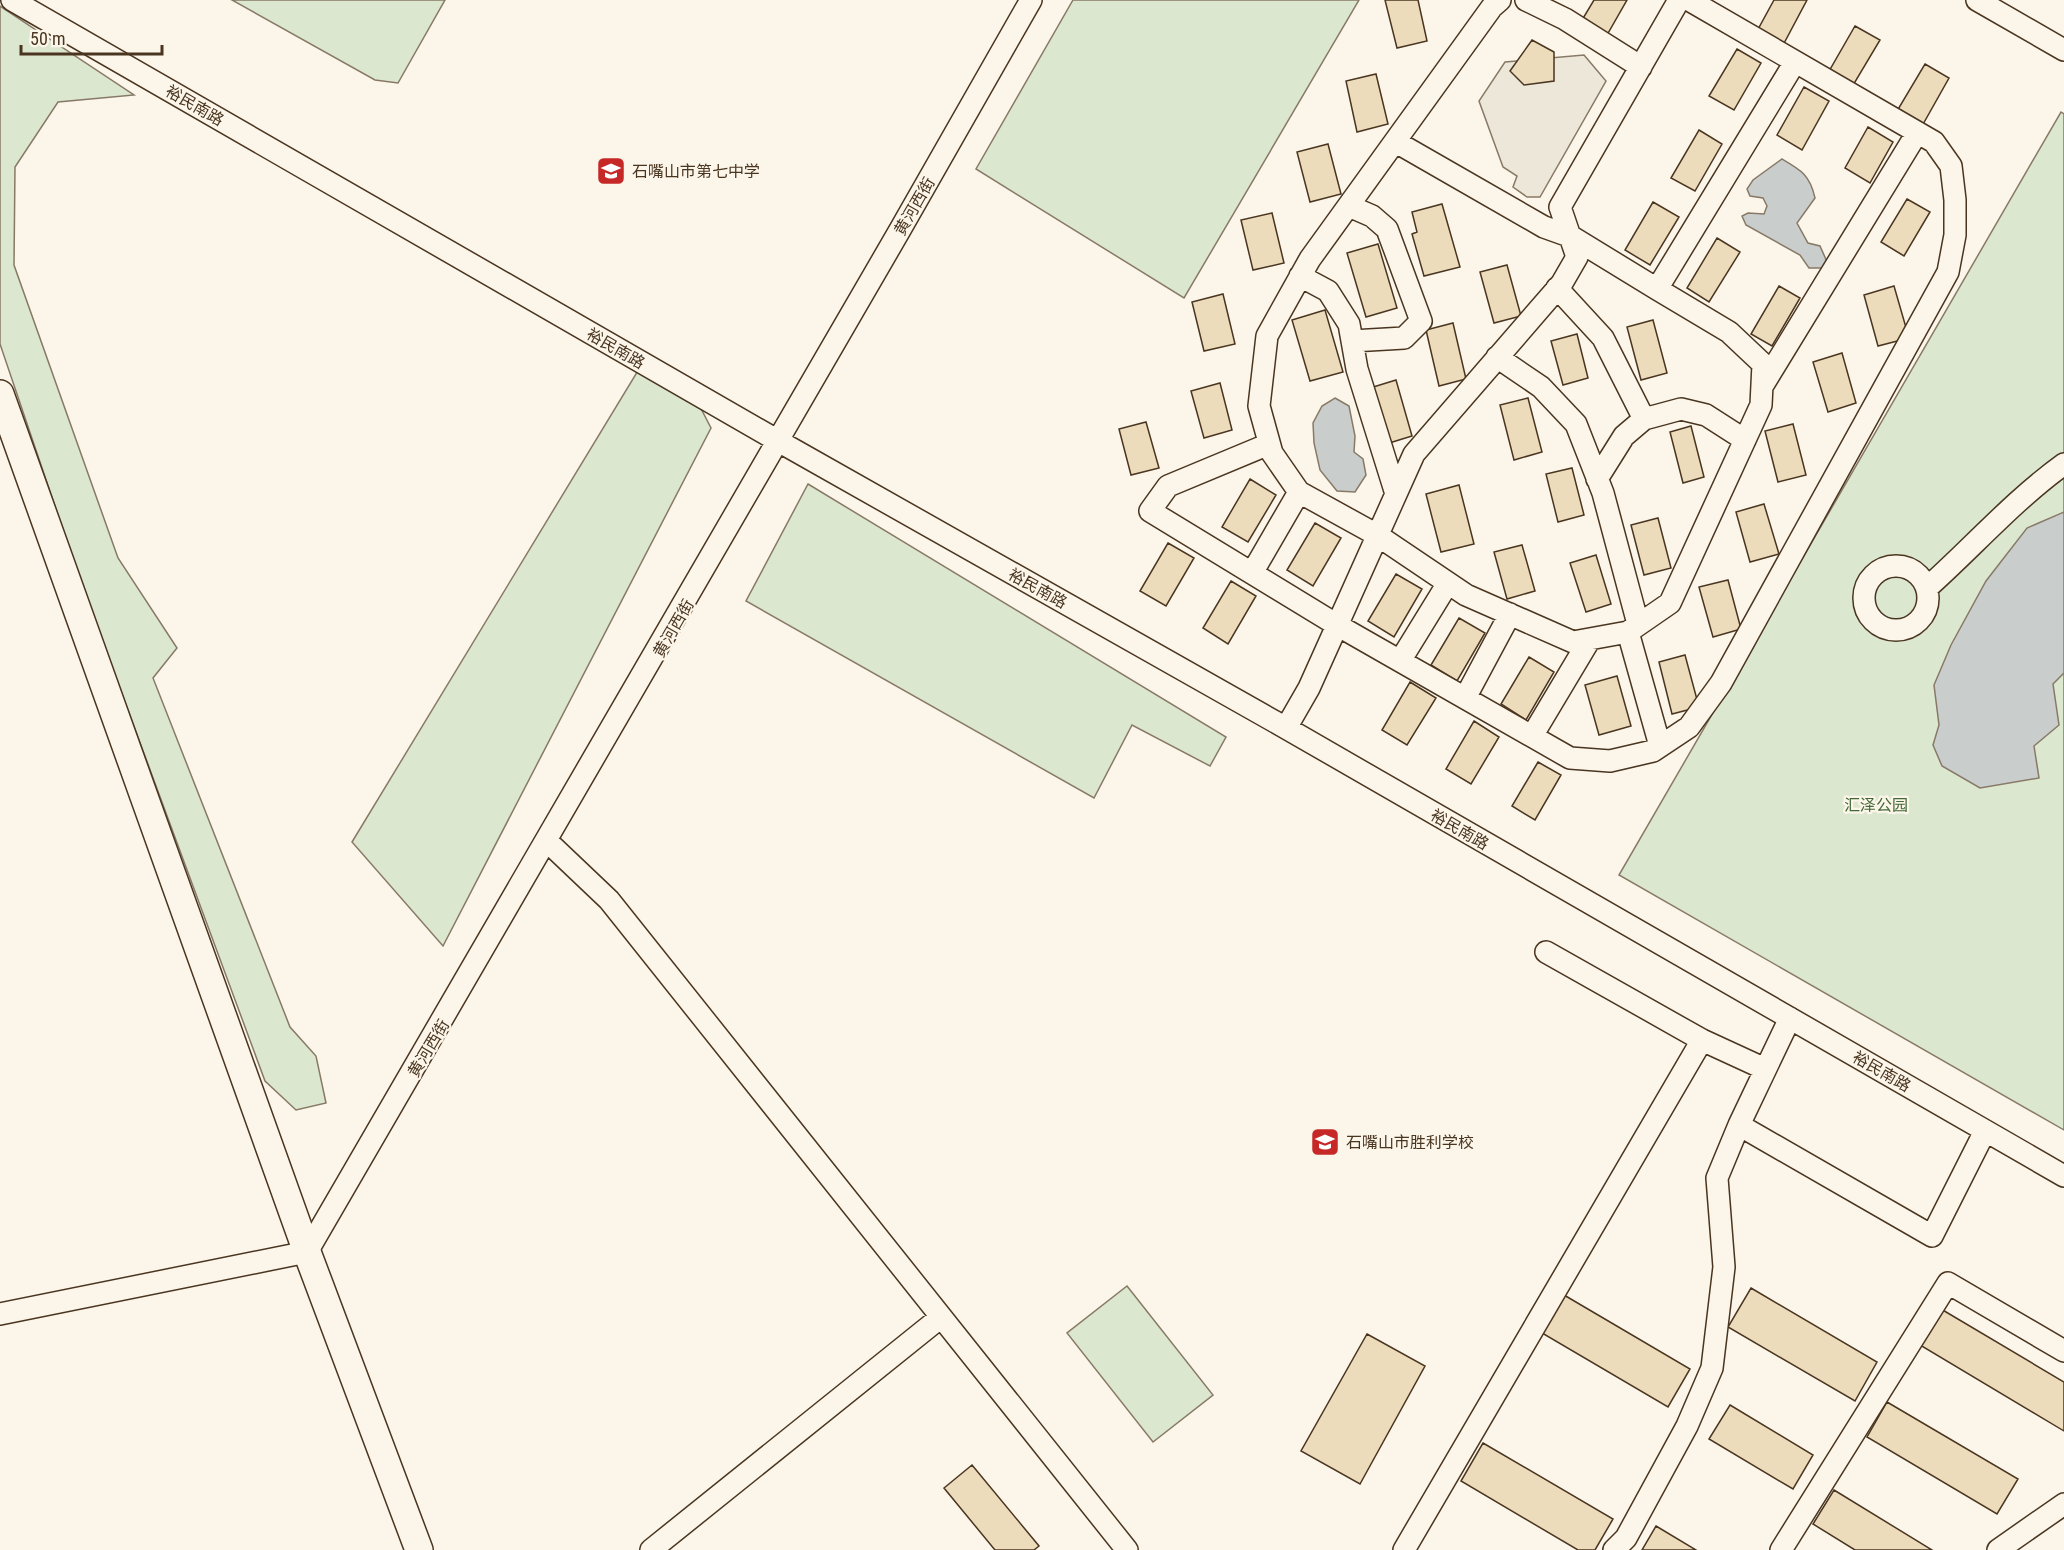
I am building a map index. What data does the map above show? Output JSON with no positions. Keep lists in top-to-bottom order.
{
  "streets": {
    "street": ["裕民南路", "黄河西街"]
  },
  "crossings": [
    ["裕民南路", "黄河西街"]
  ],
  "parks": ["汇泽公园"],
  "places": {
    "school or university": ["石嘴山市第七中学", "石嘴山市胜利学校"]
  },
  "scale_bar": "50 m"
}
